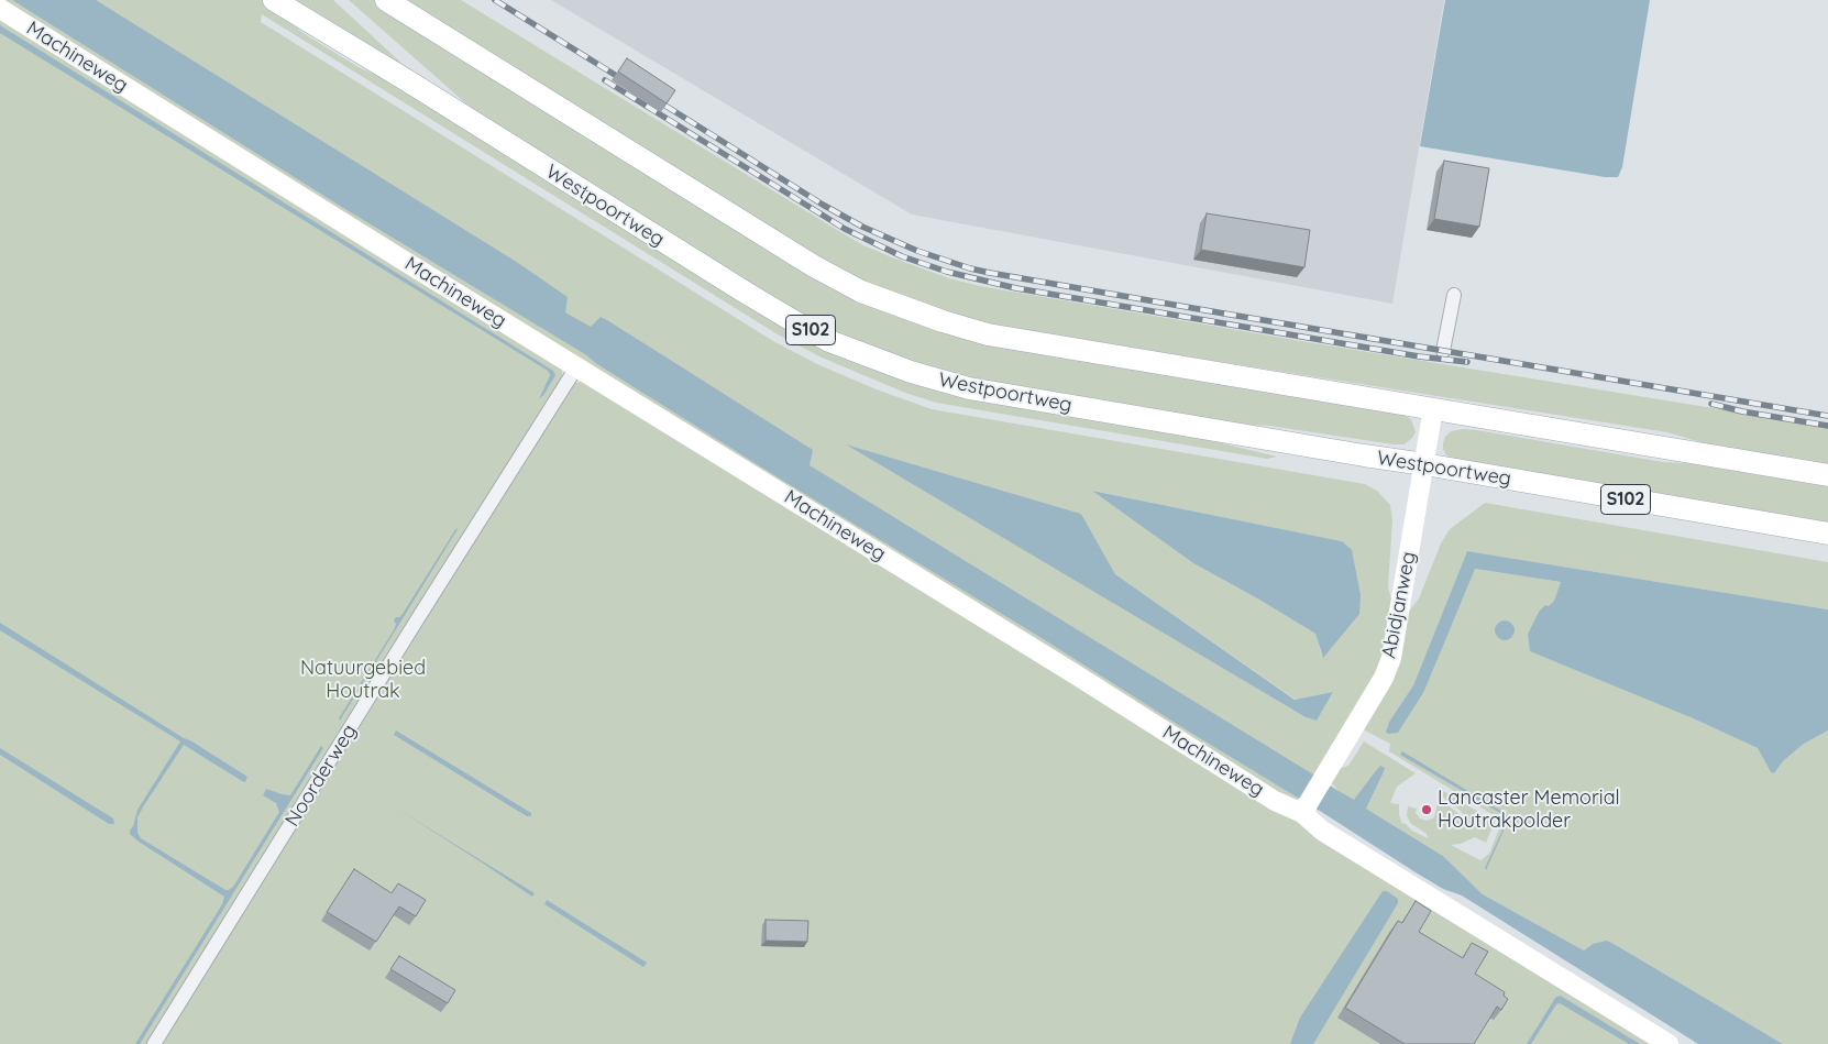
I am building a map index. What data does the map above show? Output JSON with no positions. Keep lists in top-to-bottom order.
{
  "streets": {
    "main road": ["Westpoortweg", "S102"],
    "street": ["Machineweg", "Abidjanweg", "Noorderweg"]
  },
  "crossings": [
    ["Machineweg", "Abidjanweg"],
    ["Machineweg", "Noorderweg"],
    ["Westpoortweg", "Abidjanweg"]
  ],
  "parks": ["Natuurgebied Houtrak"],
  "places": ["Lancaster Memorial Houtrakpolder"]
}
